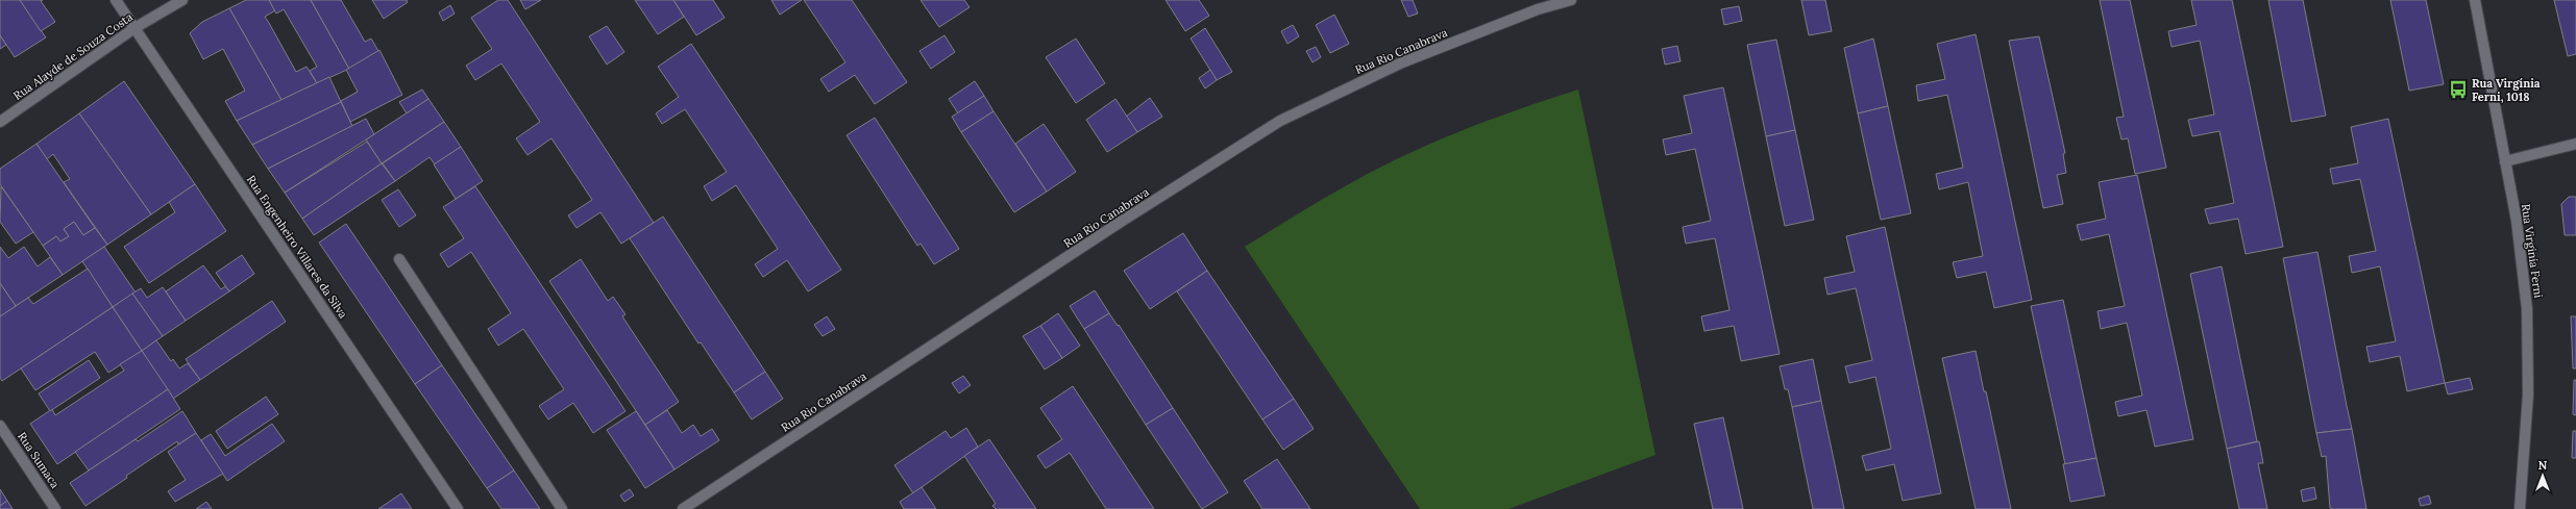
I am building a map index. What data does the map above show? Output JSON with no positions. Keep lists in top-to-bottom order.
{
  "streets": {
    "street": [
      "Rua Rio Canabrava",
      "Rua Alayde de Souza Costa",
      "Rua Engenheiro Villares da Silva",
      "Rua Virginía Ferni",
      "Rua Sumaca"
    ]
  },
  "crossings": [
    ["Rua Alayde de Souza Costa", "Rua Engenheiro Villares da Silva"]
  ],
  "places": {
    "bus stop": ["Rua Virgínia Ferni, 1018"]
  },
  "north": "top"
}
